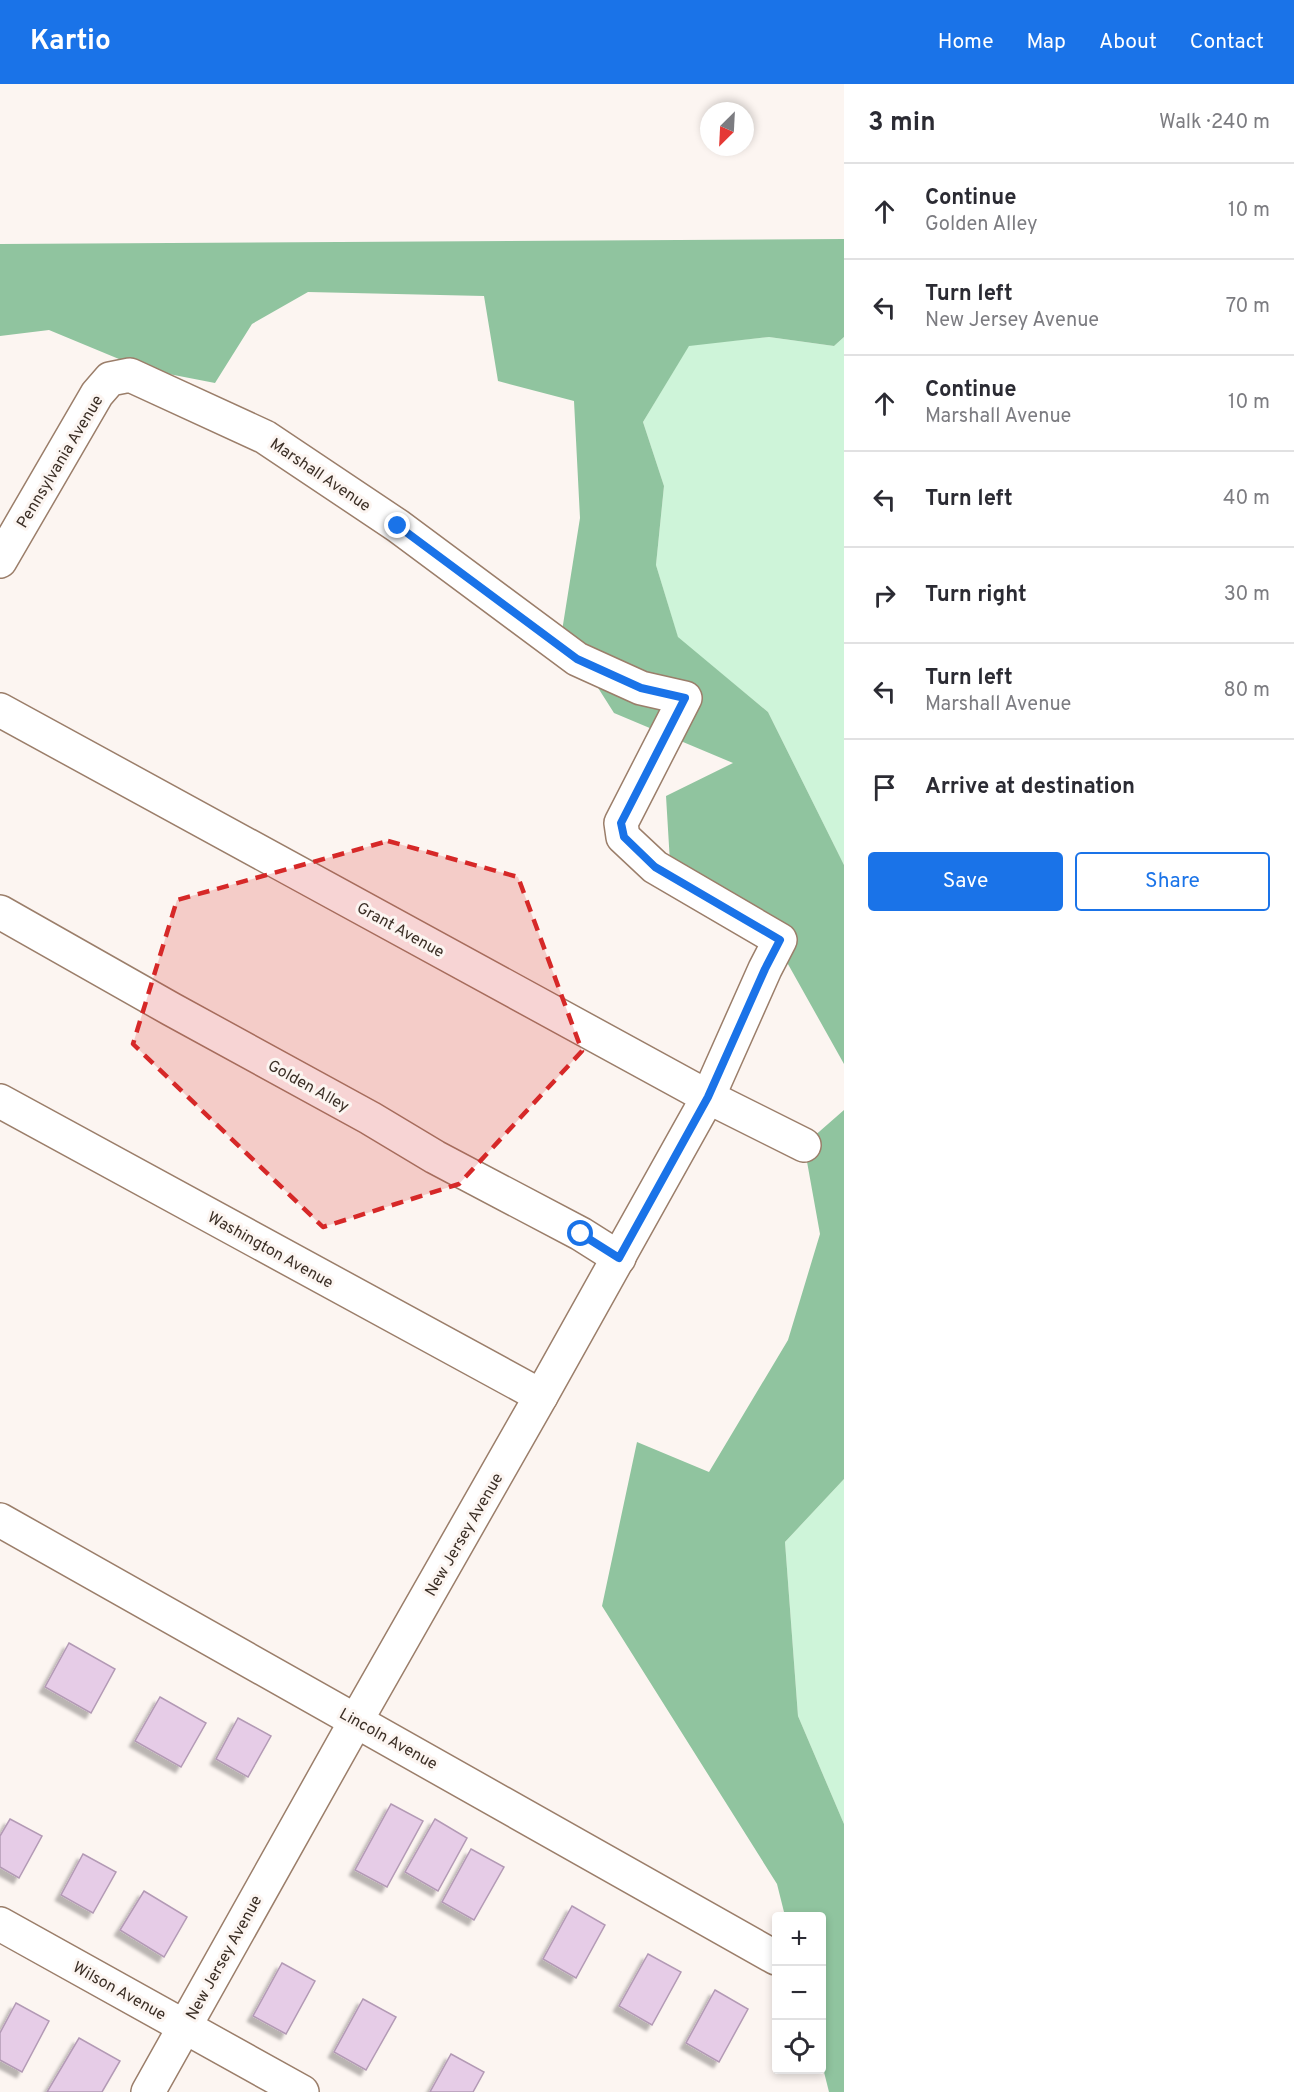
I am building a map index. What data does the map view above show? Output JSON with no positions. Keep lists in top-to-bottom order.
{
  "streets": {
    "street": [
      "Pennsylvania Avenue",
      "Marshall Avenue",
      "Grant Avenue",
      "Golden Alley",
      "Washington Avenue",
      "New Jersey Avenue",
      "Lincoln Avenue",
      "Wilson Avenue"
    ]
  },
  "crossings": [
    ["Pennsylvania Avenue", "Marshall Avenue"],
    ["Marshall Avenue", "New Jersey Avenue"],
    ["Grant Avenue", "New Jersey Avenue"],
    ["Golden Alley", "New Jersey Avenue"],
    ["Washington Avenue", "New Jersey Avenue"],
    ["New Jersey Avenue", "Lincoln Avenue"],
    ["New Jersey Avenue", "Wilson Avenue"]
  ],
  "north": "bottom left",
  "page": {
    "header": "Kartio",
    "nav": [
      "Home",
      "Map",
      "About",
      "Contact"
    ],
    "heading": ["3 min", "Walk · 240 m"],
    "list": [
      ["Continue", "Golden Alley", "10 m"],
      ["Turn left", "New Jersey Avenue", "70 m"],
      ["Continue", "Marshall Avenue", "10 m"],
      ["Turn left", "40 m"],
      ["Turn right", "30 m"],
      ["Turn left", "Marshall Avenue", "80 m"],
      "Arrive at destination"
    ],
    "buttons": ["Save", "Share"],
    "map_buttons": ["+", "−"]
  }
}
